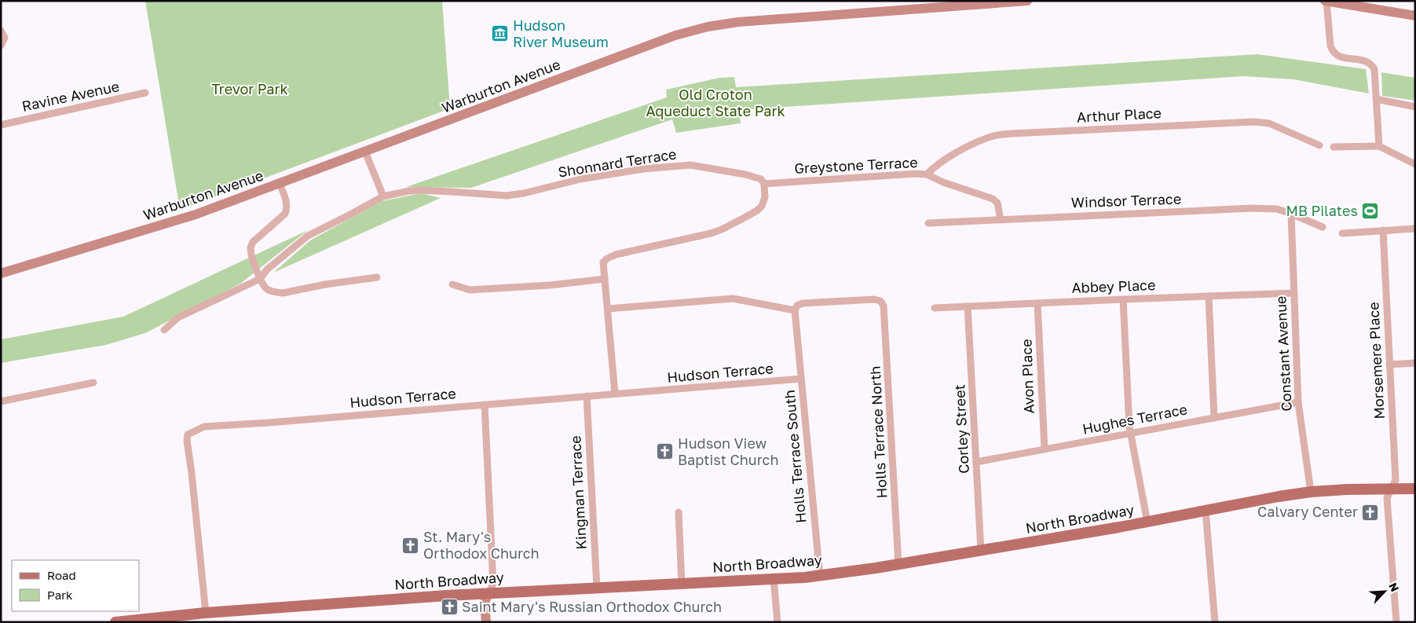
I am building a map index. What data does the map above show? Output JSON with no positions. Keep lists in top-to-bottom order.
{
  "streets": {
    "main road": ["North Broadway"],
    "street": [
      "Warburton Avenue",
      "Ravine Avenue",
      "Arthur Place",
      "Shonnard Terrace",
      "Greystone Terrace",
      "Windsor Terrace",
      "Abbey Place",
      "Constant Avenue",
      "Morsemere Place",
      "Hudson Terrace",
      "Avon Place",
      "Hughes Terrace",
      "Corley Street",
      "Holls Terrace North",
      "Holls Terrace South",
      "Kingman Terrace"
    ]
  },
  "crossings": [
    ["Arthur Place", "Greystone Terrace"],
    ["Shonnard Terrace", "Greystone Terrace"],
    ["Greystone Terrace", "Windsor Terrace"],
    ["Windsor Terrace", "Constant Avenue"],
    ["Abbey Place", "Constant Avenue"],
    ["Abbey Place", "Avon Place"],
    ["Abbey Place", "Corley Street"],
    ["Constant Avenue", "Hughes Terrace"],
    ["Constant Avenue", "North Broadway"],
    ["Morsemere Place", "North Broadway"],
    ["Hudson Terrace", "Holls Terrace South"],
    ["Hudson Terrace", "Kingman Terrace"],
    ["Hudson Terrace", "North Broadway"],
    ["Avon Place", "Hughes Terrace"],
    ["Hughes Terrace", "Corley Street"],
    ["Corley Street", "North Broadway"],
    ["Holls Terrace North", "Holls Terrace South"],
    ["Holls Terrace North", "North Broadway"],
    ["Holls Terrace South", "North Broadway"],
    ["Kingman Terrace", "North Broadway"]
  ],
  "parks": ["Trevor Park", "Old Croton Aqueduct State Park"],
  "places": {
    "museum": ["Hudson River Museum"],
    "sports": ["MB Pilates"],
    "church": [
      "Hudson View Baptist Church",
      "Calvary Center",
      "St. Mary's Orthodox Church",
      "Saint Mary's Russian Orthodox Church"
    ]
  },
  "legend": ["Road", "Park"],
  "north": "top right"
}
